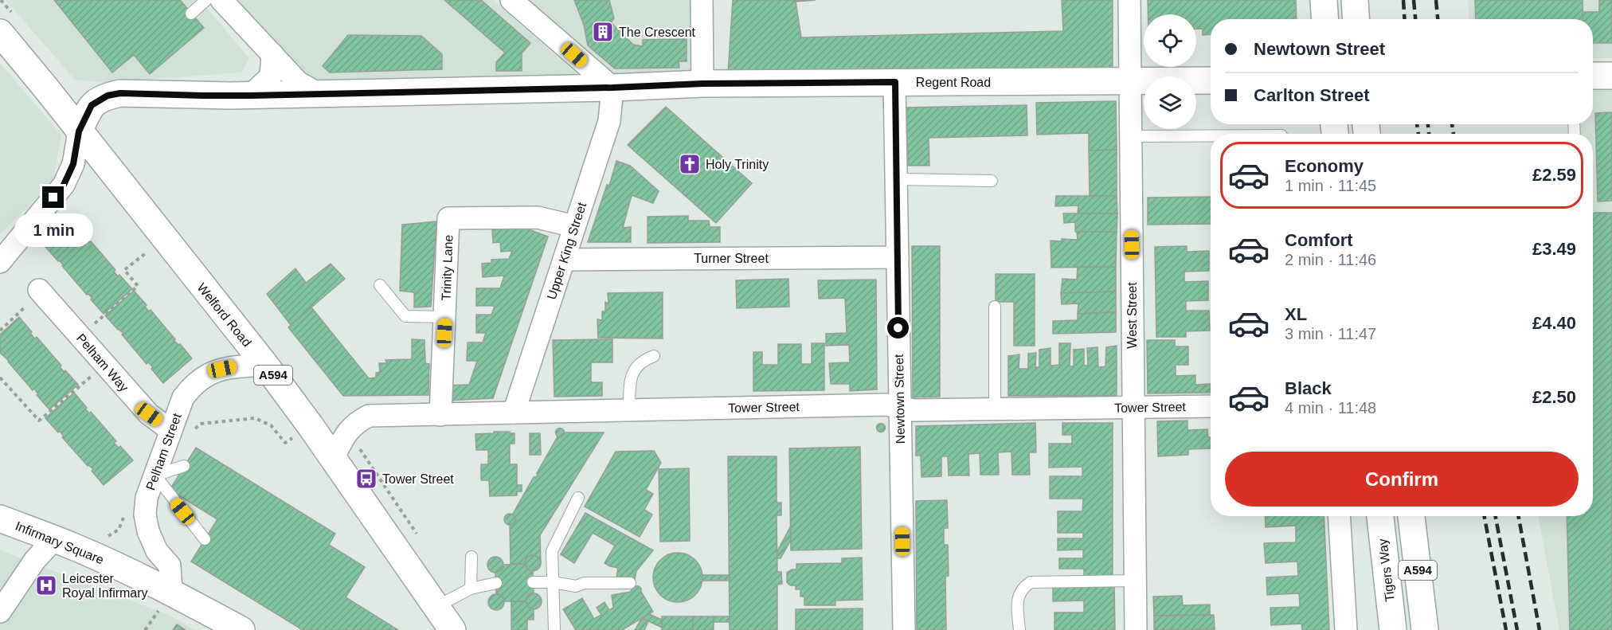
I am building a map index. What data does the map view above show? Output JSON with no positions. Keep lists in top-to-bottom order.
{
  "streets": {
    "main road": [
      "Regent Road",
      "Welford Road",
      "A594",
      "Infirmary Square",
      "Tigers Way"
    ],
    "street": [
      "Upper King Street",
      "Turner Street",
      "Trinity Lane",
      "West Street",
      "Pelham Way",
      "Newtown Street",
      "Tower Street",
      "Pelham Street"
    ]
  },
  "crossings": [
    ["Regent Road", "Upper King Street"],
    ["Regent Road", "Welford Road"],
    ["Regent Road", "West Street"],
    ["Regent Road", "Newtown Street"],
    ["Upper King Street", "Turner Street"],
    ["Upper King Street", "Trinity Lane"],
    ["Upper King Street", "Tower Street"],
    ["Turner Street", "Newtown Street"],
    ["Trinity Lane", "Tower Street"],
    ["Welford Road", "Tower Street"],
    ["Welford Road", "Pelham Street"],
    ["West Street", "Tower Street"],
    ["Pelham Way", "Pelham Street"],
    ["Newtown Street", "Tower Street"],
    ["Pelham Street", "Infirmary Square"]
  ],
  "places": {
    "building": ["The Crescent"],
    "church": ["Holy Trinity"],
    "bus stop": ["Tower Street"],
    "hospital": ["Leicester Royal Infirmary"]
  },
  "page": {
    "banner": ["Newtown Street", "Carlton Street"],
    "list": [
      {
        "name": "Economy",
        "note": "1 min · 11:45",
        "value": "£2.59"
      },
      {
        "name": "Comfort",
        "note": "2 min · 11:46",
        "value": "£3.49"
      },
      {
        "name": "XL",
        "note": "3 min · 11:47",
        "value": "£4.40"
      },
      {
        "name": "Black",
        "note": "4 min · 11:48",
        "value": "£2.50"
      }
    ],
    "bubble": "1 min",
    "buttons": "Confirm"
  }
}
